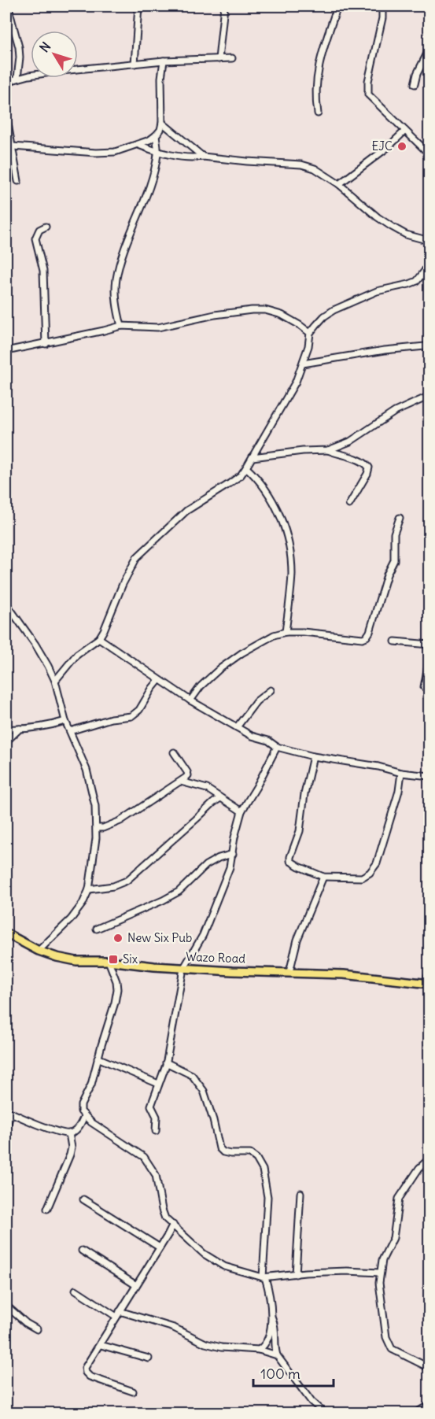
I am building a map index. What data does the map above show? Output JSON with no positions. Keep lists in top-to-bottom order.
{
  "streets": {
    "main road": ["Wazo Road"]
  },
  "places": {
    "other": ["EJC", "New Six Pub"],
    "transit": ["Six"]
  },
  "scale_bar": "100 m",
  "north": "top left"
}
